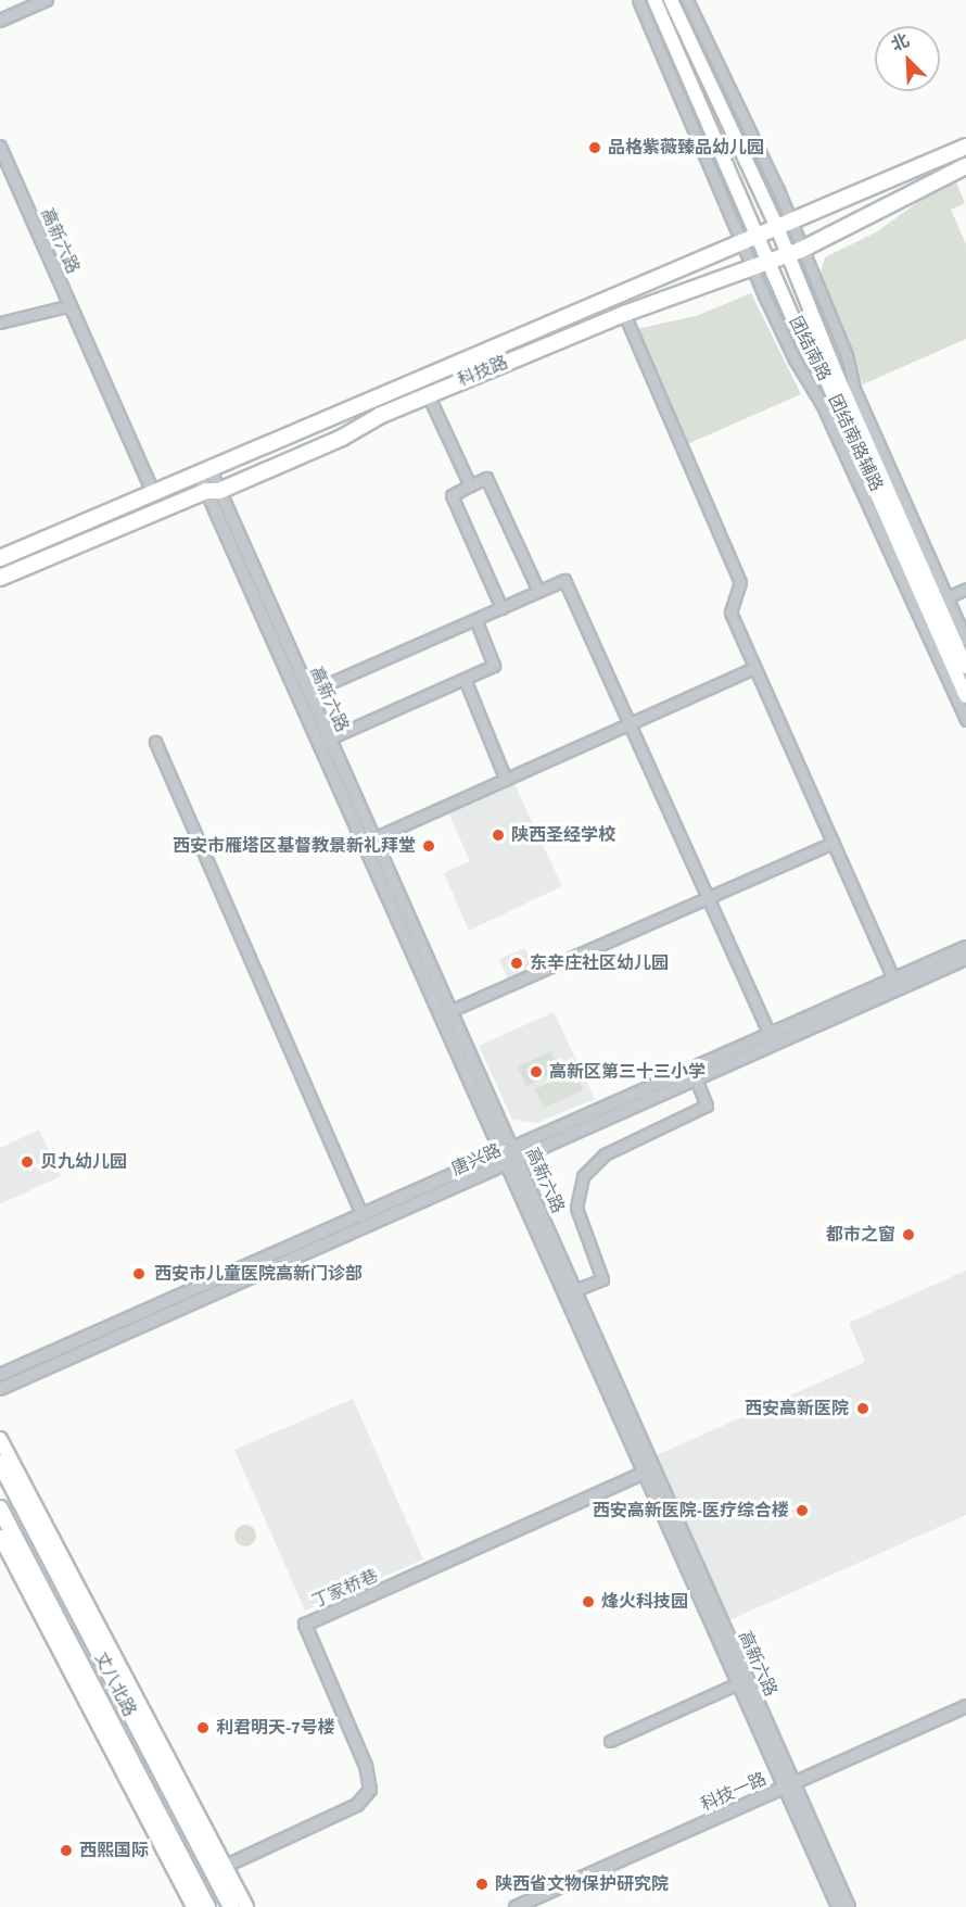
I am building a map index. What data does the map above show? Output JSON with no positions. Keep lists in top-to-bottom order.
{
  "streets": {
    "main road": ["团结南路", "科技路", "丈八北路"],
    "street": [
      "高新六路",
      "团结南路辅路",
      "唐兴路",
      "丁家桥巷",
      "科技一路"
    ]
  },
  "crossings": [
    ["高新六路", "科技路"],
    ["高新六路", "唐兴路"],
    ["高新六路", "丁家桥巷"],
    ["高新六路", "科技一路"],
    ["团结南路", "科技路"],
    ["科技路", "团结南路辅路"],
    ["丁家桥巷", "丈八北路"]
  ],
  "places": [
    "品格紫薇臻品幼儿园",
    "陕西圣经学校",
    "西安市雁塔区基督教景新礼拜堂",
    "东辛庄社区幼儿园",
    "高新区第三十三小学",
    "贝九幼儿园",
    "都市之窗",
    "西安市儿童医院高新门诊部",
    "西安高新医院",
    "西安高新医院-医疗综合楼",
    "烽火科技园",
    "利君明天-7号楼",
    "西熙国际",
    "陕西省文物保护研究院"
  ],
  "north": "top left"
}
